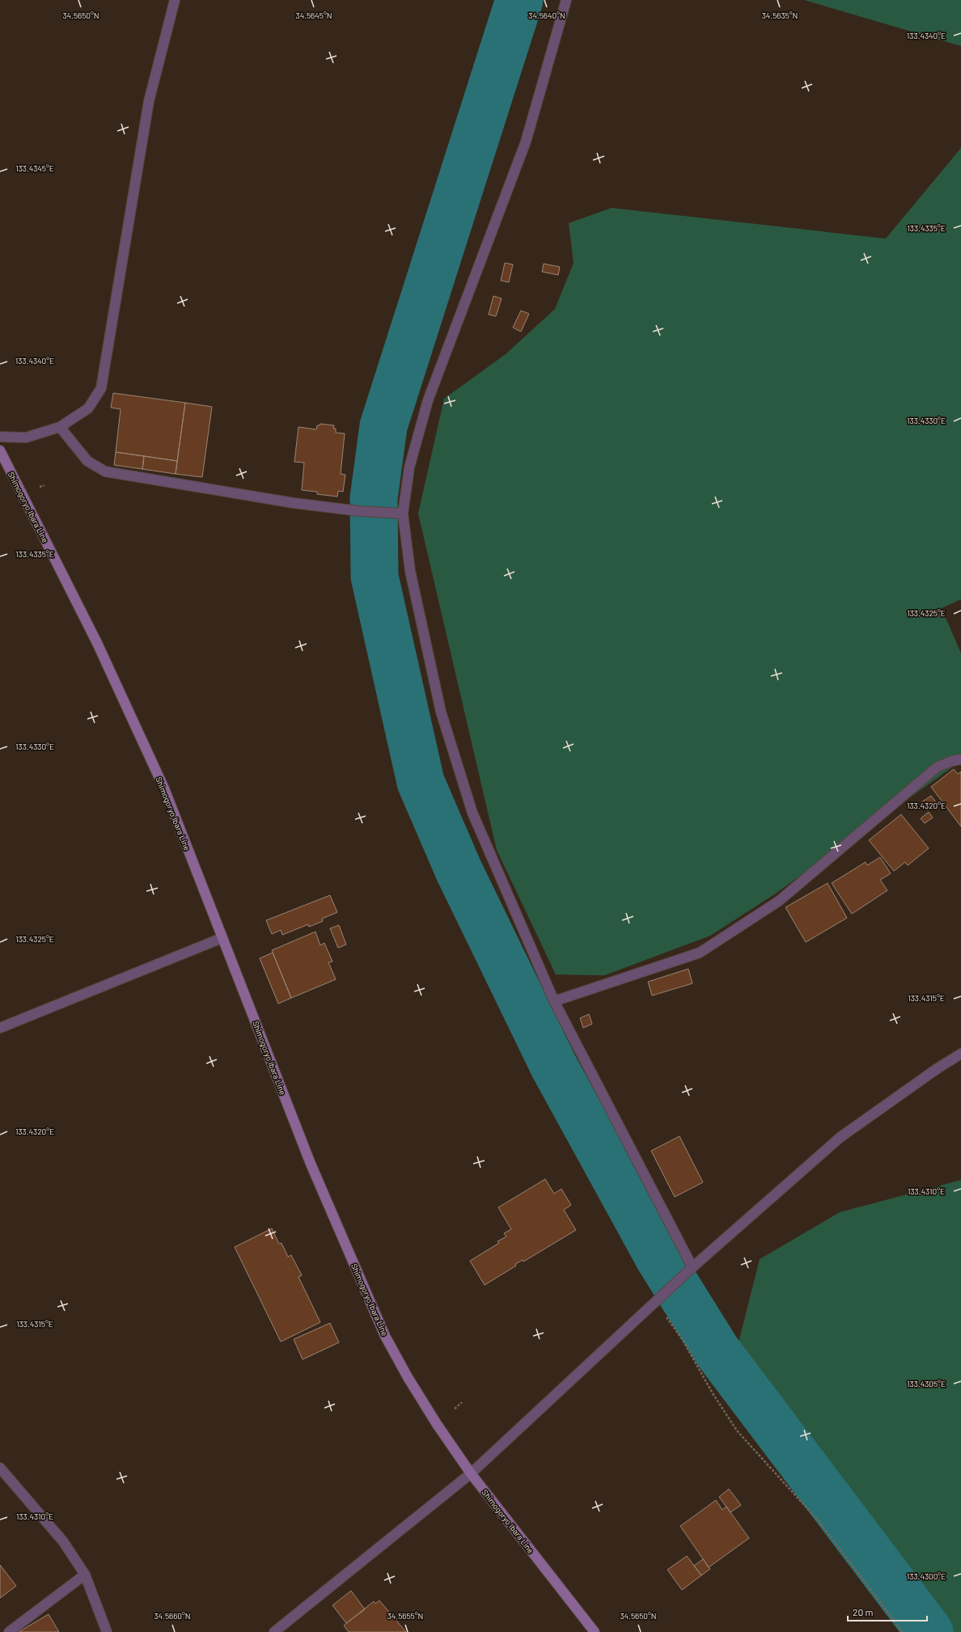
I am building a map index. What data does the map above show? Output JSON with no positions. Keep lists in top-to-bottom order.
{
  "streets": {
    "main road": ["Shimogoryo Ibara Line"]
  },
  "scale_bar": "20 m",
  "coordinates": [
    "34.5640°N",
    "34.5650°N",
    "34.5645°N",
    "34.5635°N",
    "133.4340°E",
    "133.4345°E",
    "133.4335°E",
    "133.4330°E",
    "133.4325°E",
    "133.4320°E",
    "133.4315°E",
    "133.4310°E",
    "133.4305°E",
    "133.4300°E",
    "34.5660°N",
    "34.5655°N"
  ]
}
